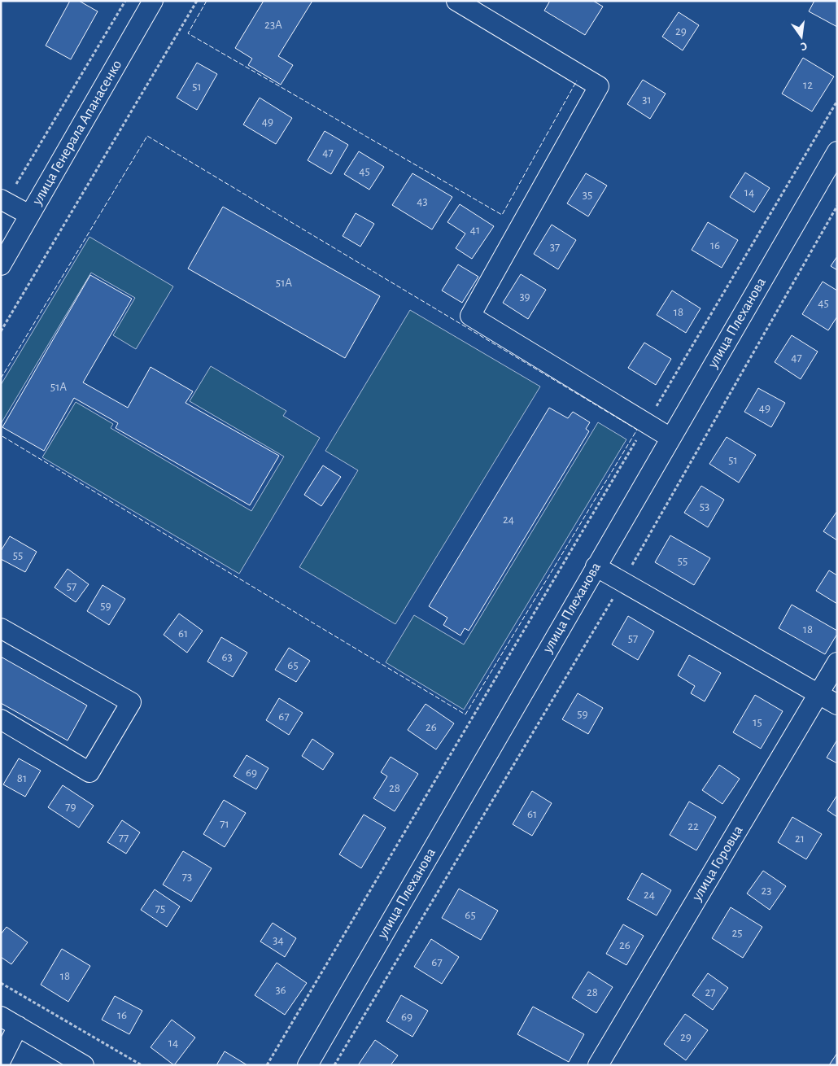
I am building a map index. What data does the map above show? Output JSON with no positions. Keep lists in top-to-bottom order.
{
  "streets": {
    "street": ["улица Генерала Апанасенко", "улица Плеханова", "улица Горовца"]
  },
  "house_numbers": [
    "23А",
    "29",
    "12",
    "51",
    "31",
    "49",
    "47",
    "45",
    "14",
    "35",
    "43",
    "41",
    "16",
    "37",
    "51А",
    "39",
    "45",
    "18",
    "47",
    "51А",
    "49",
    "51",
    "53",
    "24",
    "55",
    "55",
    "57",
    "59",
    "18",
    "61",
    "57",
    "63",
    "65",
    "59",
    "67",
    "15",
    "26",
    "69",
    "81",
    "28",
    "79",
    "61",
    "71",
    "22",
    "77",
    "21",
    "73",
    "23",
    "24",
    "75",
    "65",
    "25",
    "34",
    "26",
    "67",
    "18",
    "36",
    "28",
    "27",
    "16",
    "69",
    "29",
    "14"
  ],
  "north": "bottom"
}
